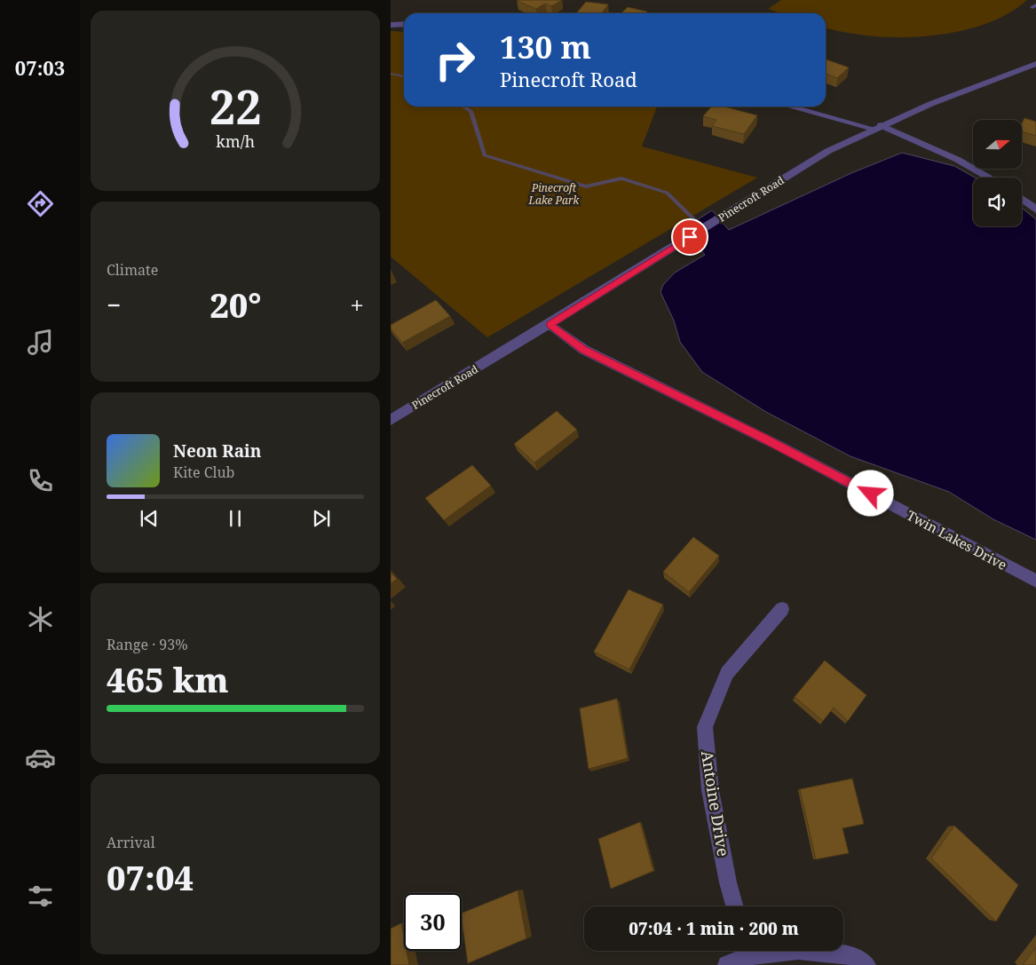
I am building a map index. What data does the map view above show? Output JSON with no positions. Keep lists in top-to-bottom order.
{
  "streets": {
    "street": ["Pinecroft Road", "Twin Lakes Drive", "Antoine Drive"]
  },
  "crossings": [
    ["Pinecroft Road", "Twin Lakes Drive"]
  ],
  "parks": ["Pinecroft Lake Park"],
  "north": "right",
  "page": {
    "tabs": "07:03",
    "turn": ["130 m", "Pinecroft Road"],
    "tile": [
      "Climate",
      ["Range · 93%", "465 km"],
      ["Arrival", "07:04"]
    ],
    "heat": ["−", "20°", "+"],
    "song": ["Neon Rain", "Kite Club"],
    "limit": "30",
    "trip": "07:04 · 1 min · 200 m",
    "gauge": ["22", "km/h"]
  }
}
